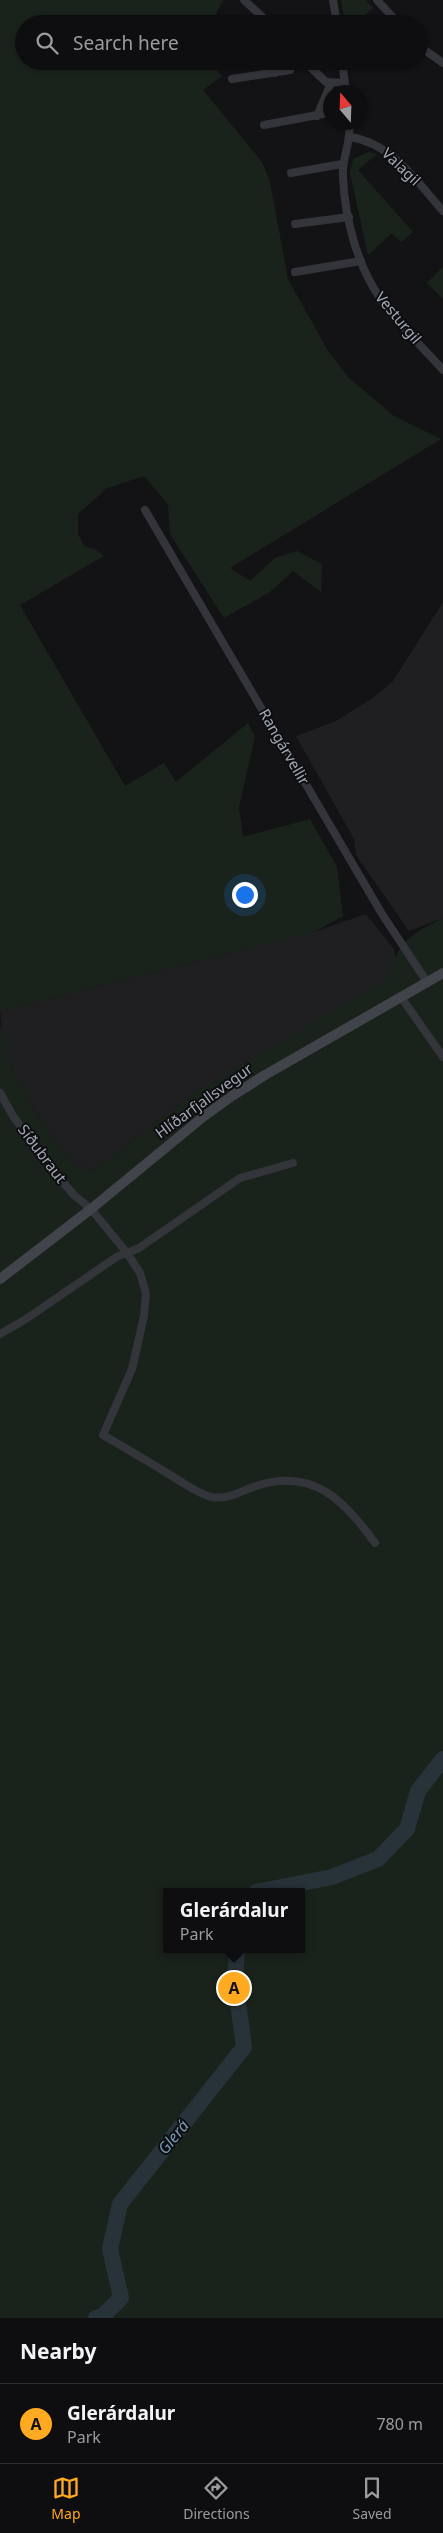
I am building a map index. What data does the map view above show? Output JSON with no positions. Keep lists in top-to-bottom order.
{
  "streets": {
    "main road": ["Hlíðarfjallsvegur"],
    "street": [
      "Valagil",
      "Vesturgil",
      "Rangárvellir",
      "Síðubraut"
    ]
  },
  "crossings": [
    ["Valagil", "Vesturgil"],
    ["Rangárvellir", "Hlíðarfjallsvegur"],
    ["Hlíðarfjallsvegur", "Síðubraut"]
  ],
  "water": ["Glerá"],
  "north": "top",
  "page": {
    "search": "Search here",
    "popup": ["Glerárdalur", "Park"],
    "pins": "A",
    "heading": "Nearby",
    "list": [
      {
        "mark": "A",
        "name": "Glerárdalur",
        "note": "Park",
        "value": "780 m"
      }
    ],
    "nav": ["Map", "Directions", "Saved"]
  }
}
